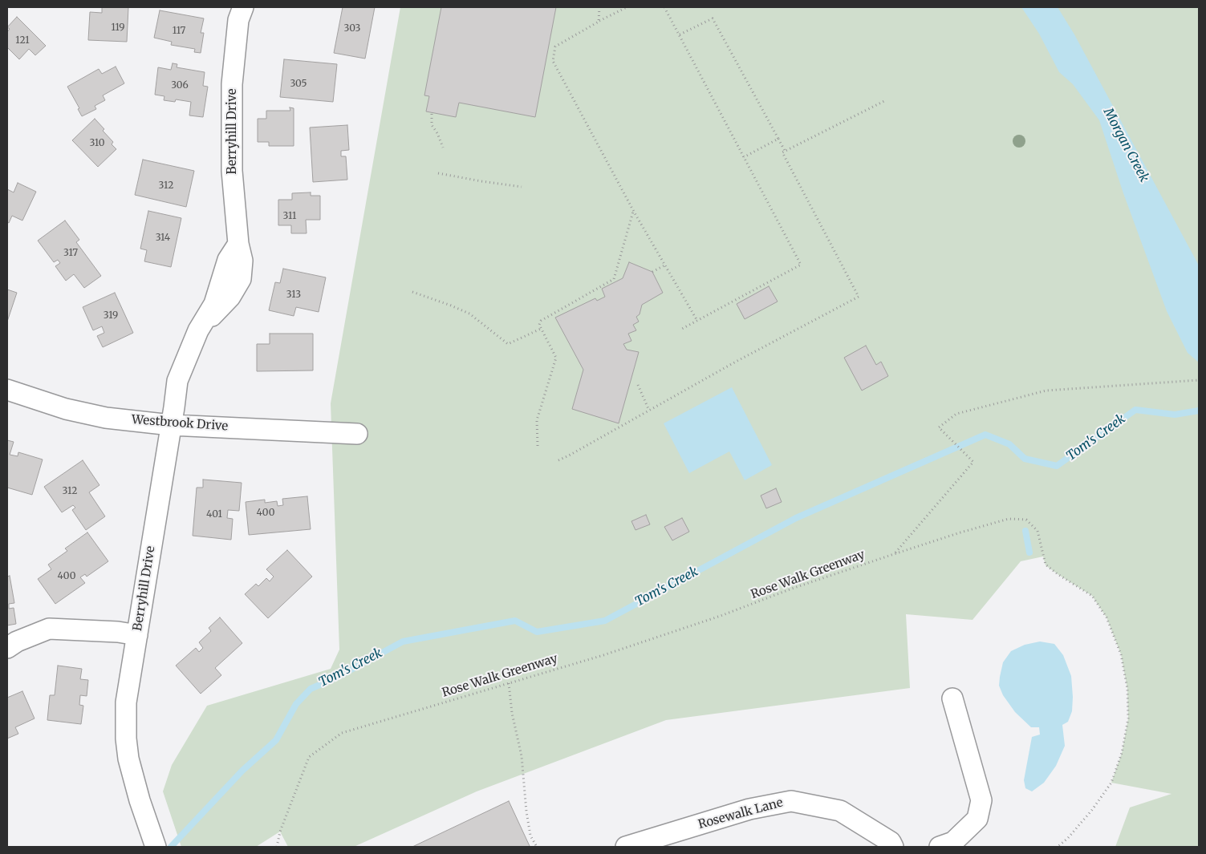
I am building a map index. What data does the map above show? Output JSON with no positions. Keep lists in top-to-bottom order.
{
  "streets": {
    "street": ["Berryhill Drive", "Westbrook Drive", "Rosewalk Lane"],
    "path": ["Rose Walk Greenway"]
  },
  "crossings": [
    ["Berryhill Drive", "Westbrook Drive"]
  ],
  "water": ["Morgan Creek", "Tom's Creek"],
  "house_numbers": [
    "119",
    "303",
    "117",
    "121",
    "305",
    "306",
    "310",
    "312",
    "311",
    "314",
    "317",
    "313",
    "319",
    "312",
    "400",
    "401",
    "400"
  ]
}
